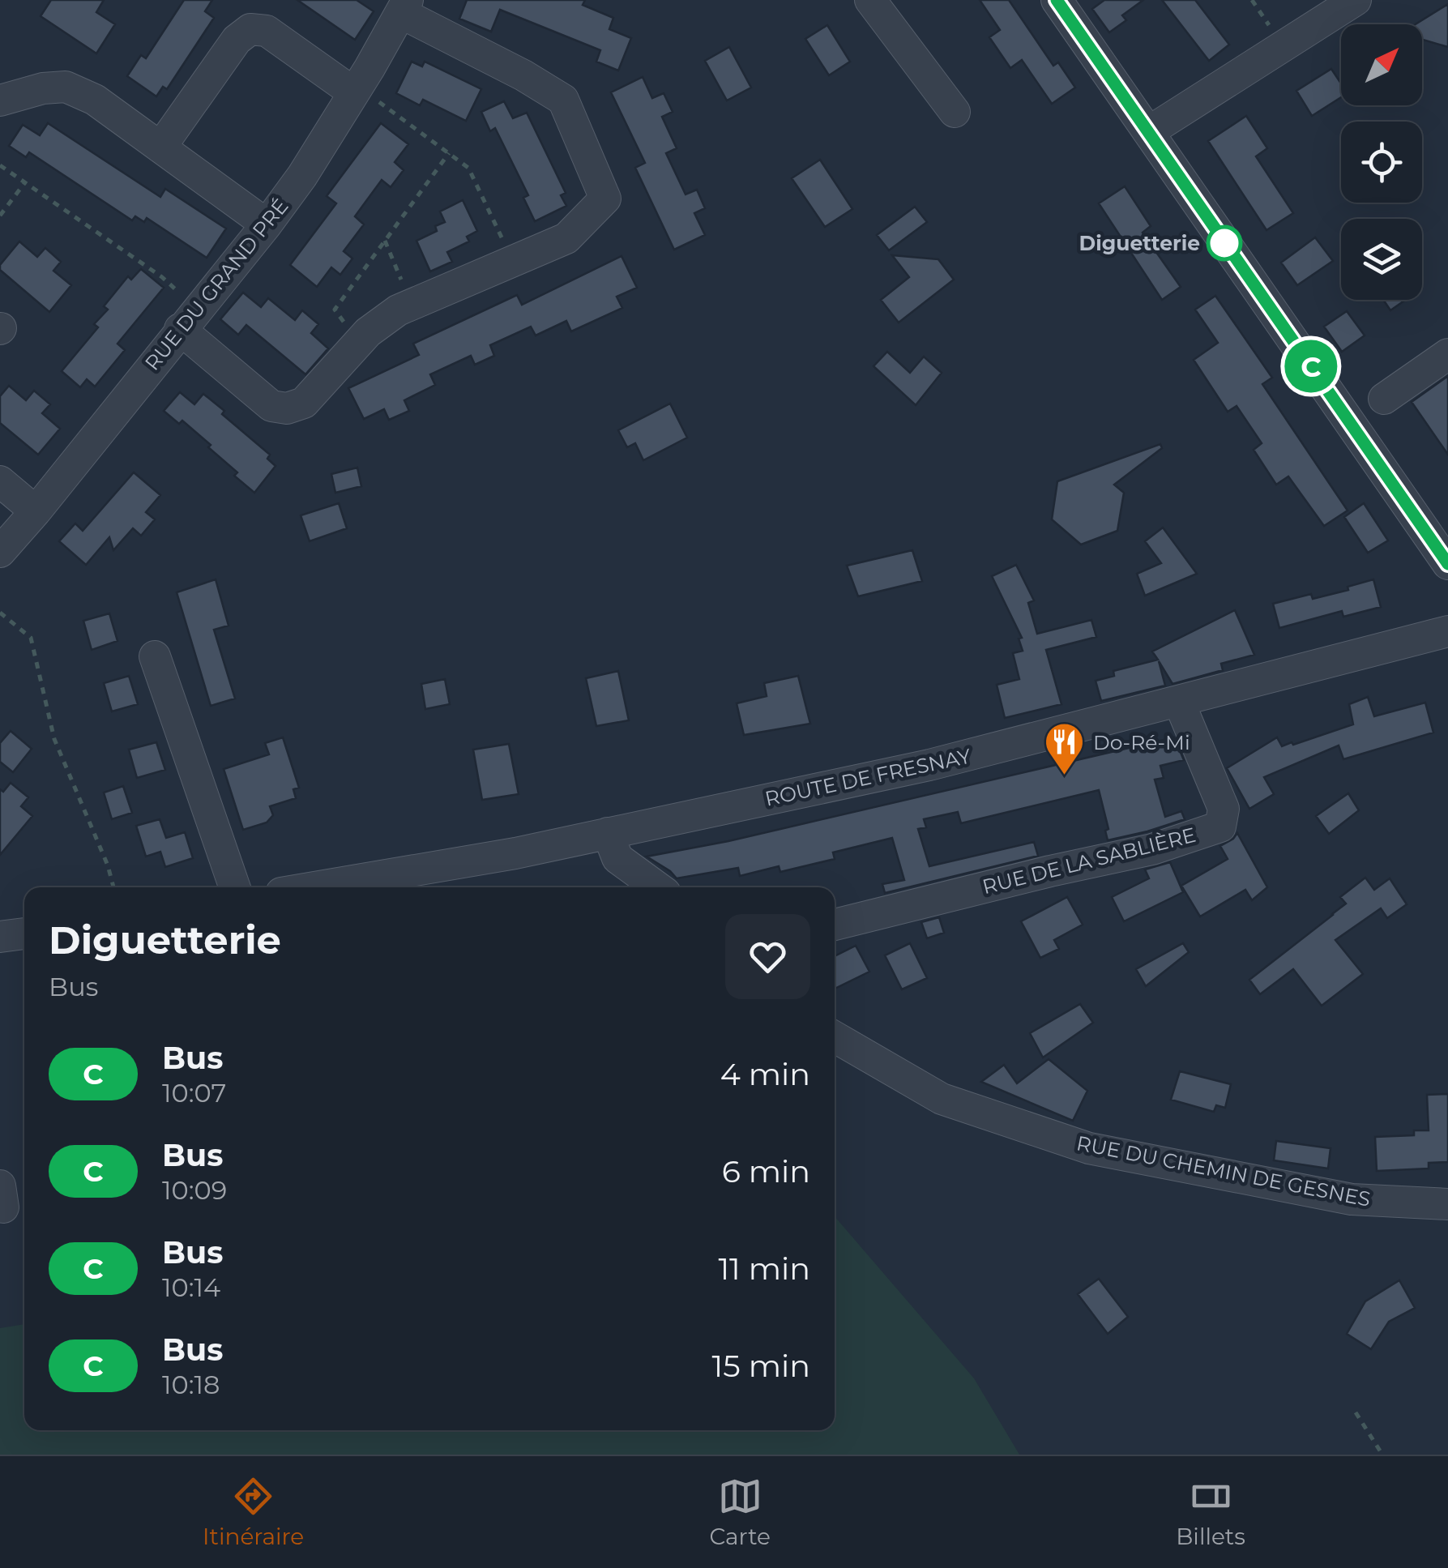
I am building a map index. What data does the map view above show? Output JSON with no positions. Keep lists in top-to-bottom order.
{
  "streets": {
    "street": [
      "RUE DU GRAND PRÉ",
      "ROUTE DE FRESNAY",
      "RUE DE LA SABLIÈRE",
      "RUE DU CHEMIN DE GESNES"
    ]
  },
  "crossings": [
    ["ROUTE DE FRESNAY", "RUE DE LA SABLIÈRE"]
  ],
  "places": {
    "other": ["Diguetterie"],
    "restaurant": ["Do-Ré-Mi"]
  },
  "lines": ["bus line C"],
  "north": "top right",
  "page": {
    "on_map": "C",
    "heading": ["Diguetterie", "Bus"],
    "list": [
      {
        "mark": "C",
        "name": "Bus",
        "note": "10:07",
        "value": "4 min"
      },
      {
        "mark": "C",
        "name": "Bus",
        "note": "10:09",
        "value": "6 min"
      },
      {
        "mark": "C",
        "name": "Bus",
        "note": "10:14",
        "value": "11 min"
      },
      {
        "mark": "C",
        "name": "Bus",
        "note": "10:18",
        "value": "15 min"
      }
    ],
    "tabs": ["Itinéraire", "Carte", "Billets"]
  }
}
